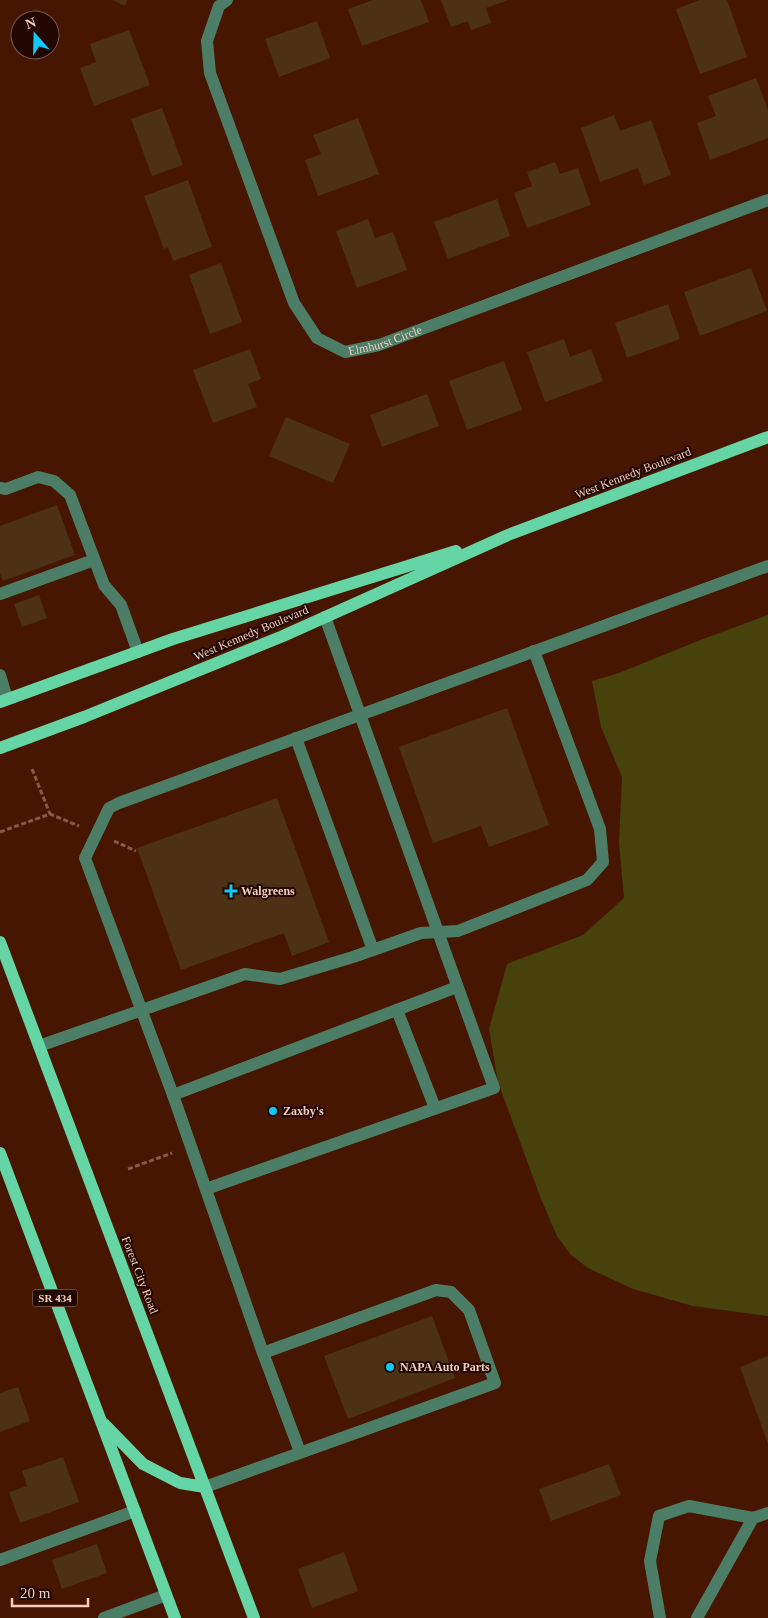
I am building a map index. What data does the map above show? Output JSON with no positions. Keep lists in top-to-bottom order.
{
  "streets": {
    "main road": ["West Kennedy Boulevard", "Forest City Road", "SR 434"],
    "street": ["Elmhurst Circle"]
  },
  "places": {
    "health": ["Walgreens"],
    "other": ["Zaxby's", "NAPA Auto Parts"]
  },
  "scale_bar": "20 m",
  "north": "top"
}
